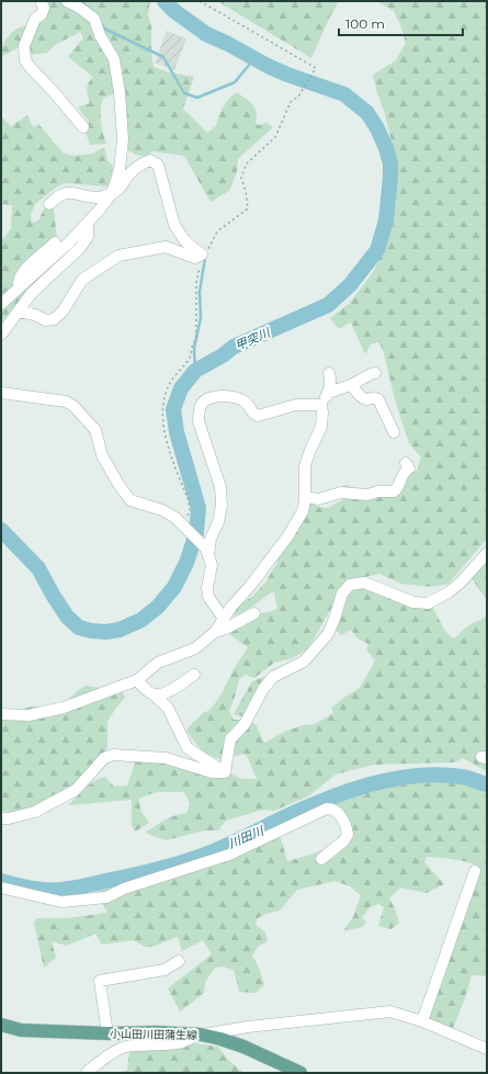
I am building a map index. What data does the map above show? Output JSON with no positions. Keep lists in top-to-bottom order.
{
  "streets": {
    "main road": ["小山田川田蒲生線"]
  },
  "water": ["甲突川", "川田川"],
  "scale_bar": "100 m"
}
